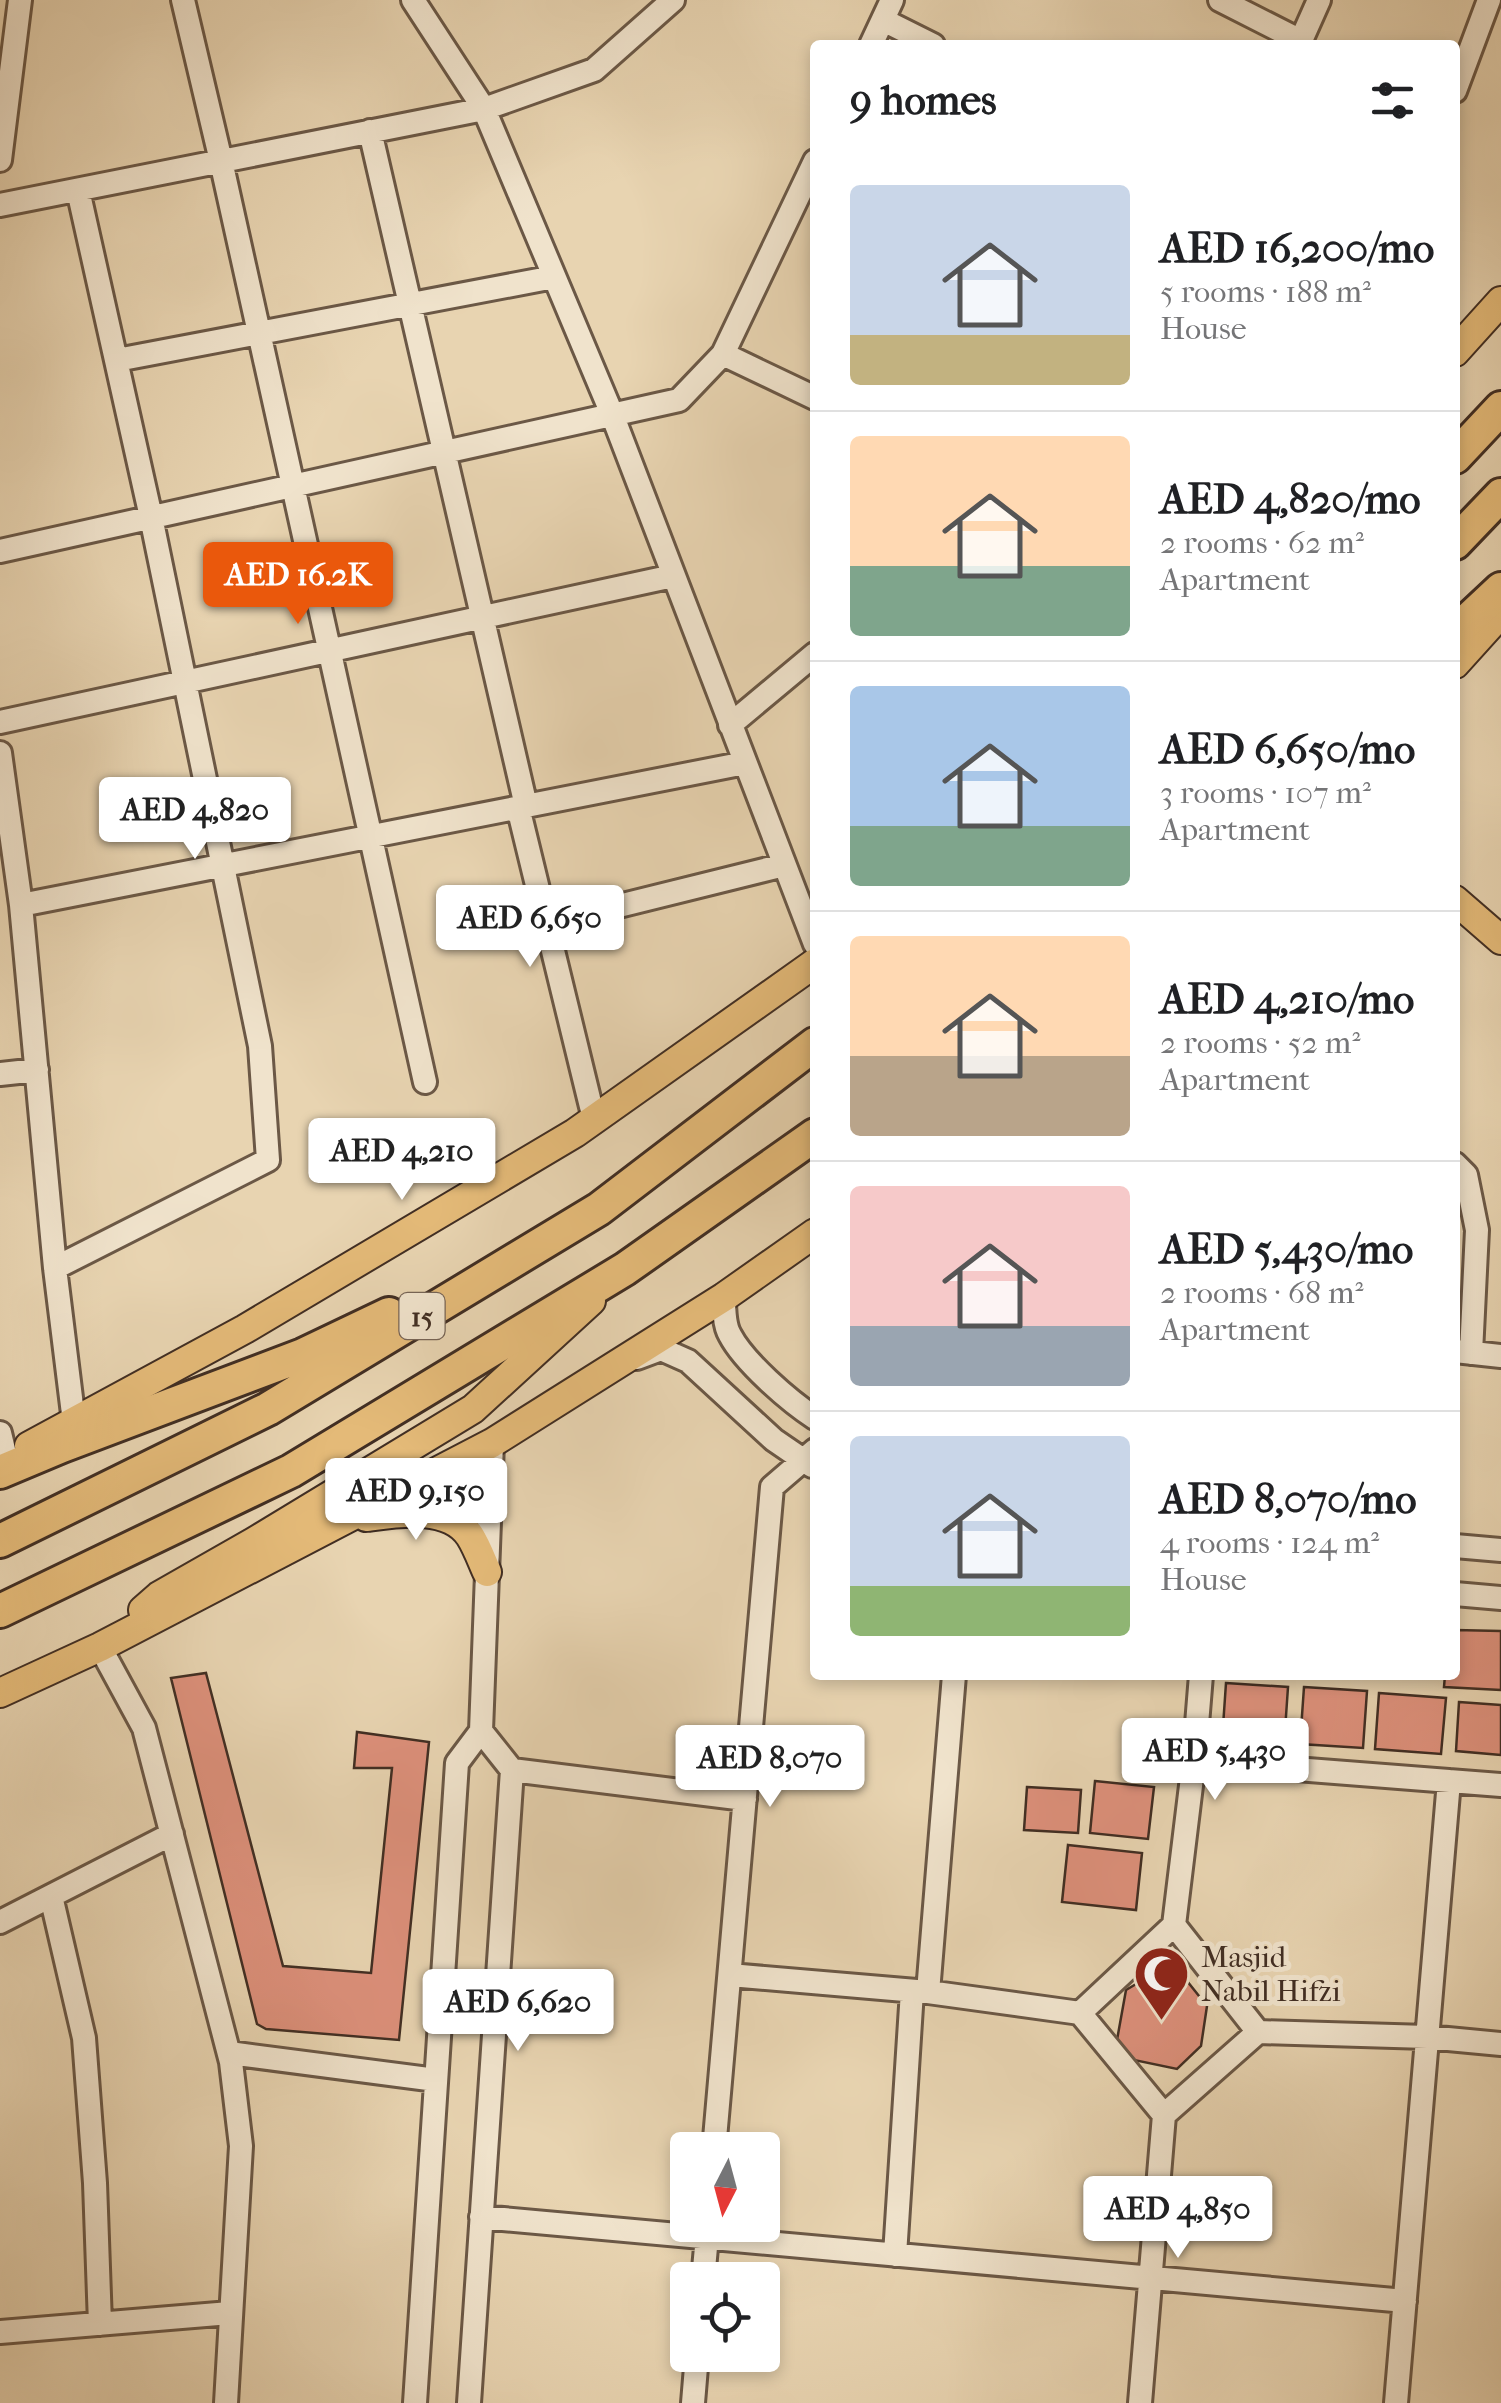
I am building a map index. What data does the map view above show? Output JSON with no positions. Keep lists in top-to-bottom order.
{
  "streets": {
    "highway": ["15"]
  },
  "places": {
    "mosque": ["Masjid Nabil Hifzi"]
  },
  "north": "bottom",
  "page": {
    "heading": "9 homes",
    "list": [
      {
        "name": "AED 16,200/mo",
        "note": "5 rooms · 188 m² · House"
      },
      {
        "name": "AED 4,820/mo",
        "note": "2 rooms · 62 m² · Apartment"
      },
      {
        "name": "AED 6,650/mo",
        "note": "3 rooms · 107 m² · Apartment"
      },
      {
        "name": "AED 4,210/mo",
        "note": "2 rooms · 52 m² · Apartment"
      },
      {
        "name": "AED 5,430/mo",
        "note": "2 rooms · 68 m² · Apartment"
      },
      {
        "name": "AED 8,070/mo",
        "note": "4 rooms · 124 m² · House"
      }
    ],
    "price": [
      "AED 16.2K",
      "AED 4,820",
      "AED 6,650",
      "AED 4,210",
      "AED 9,150",
      "AED 5,430",
      "AED 8,070",
      "AED 6,620",
      "AED 4,850"
    ]
  }
}
